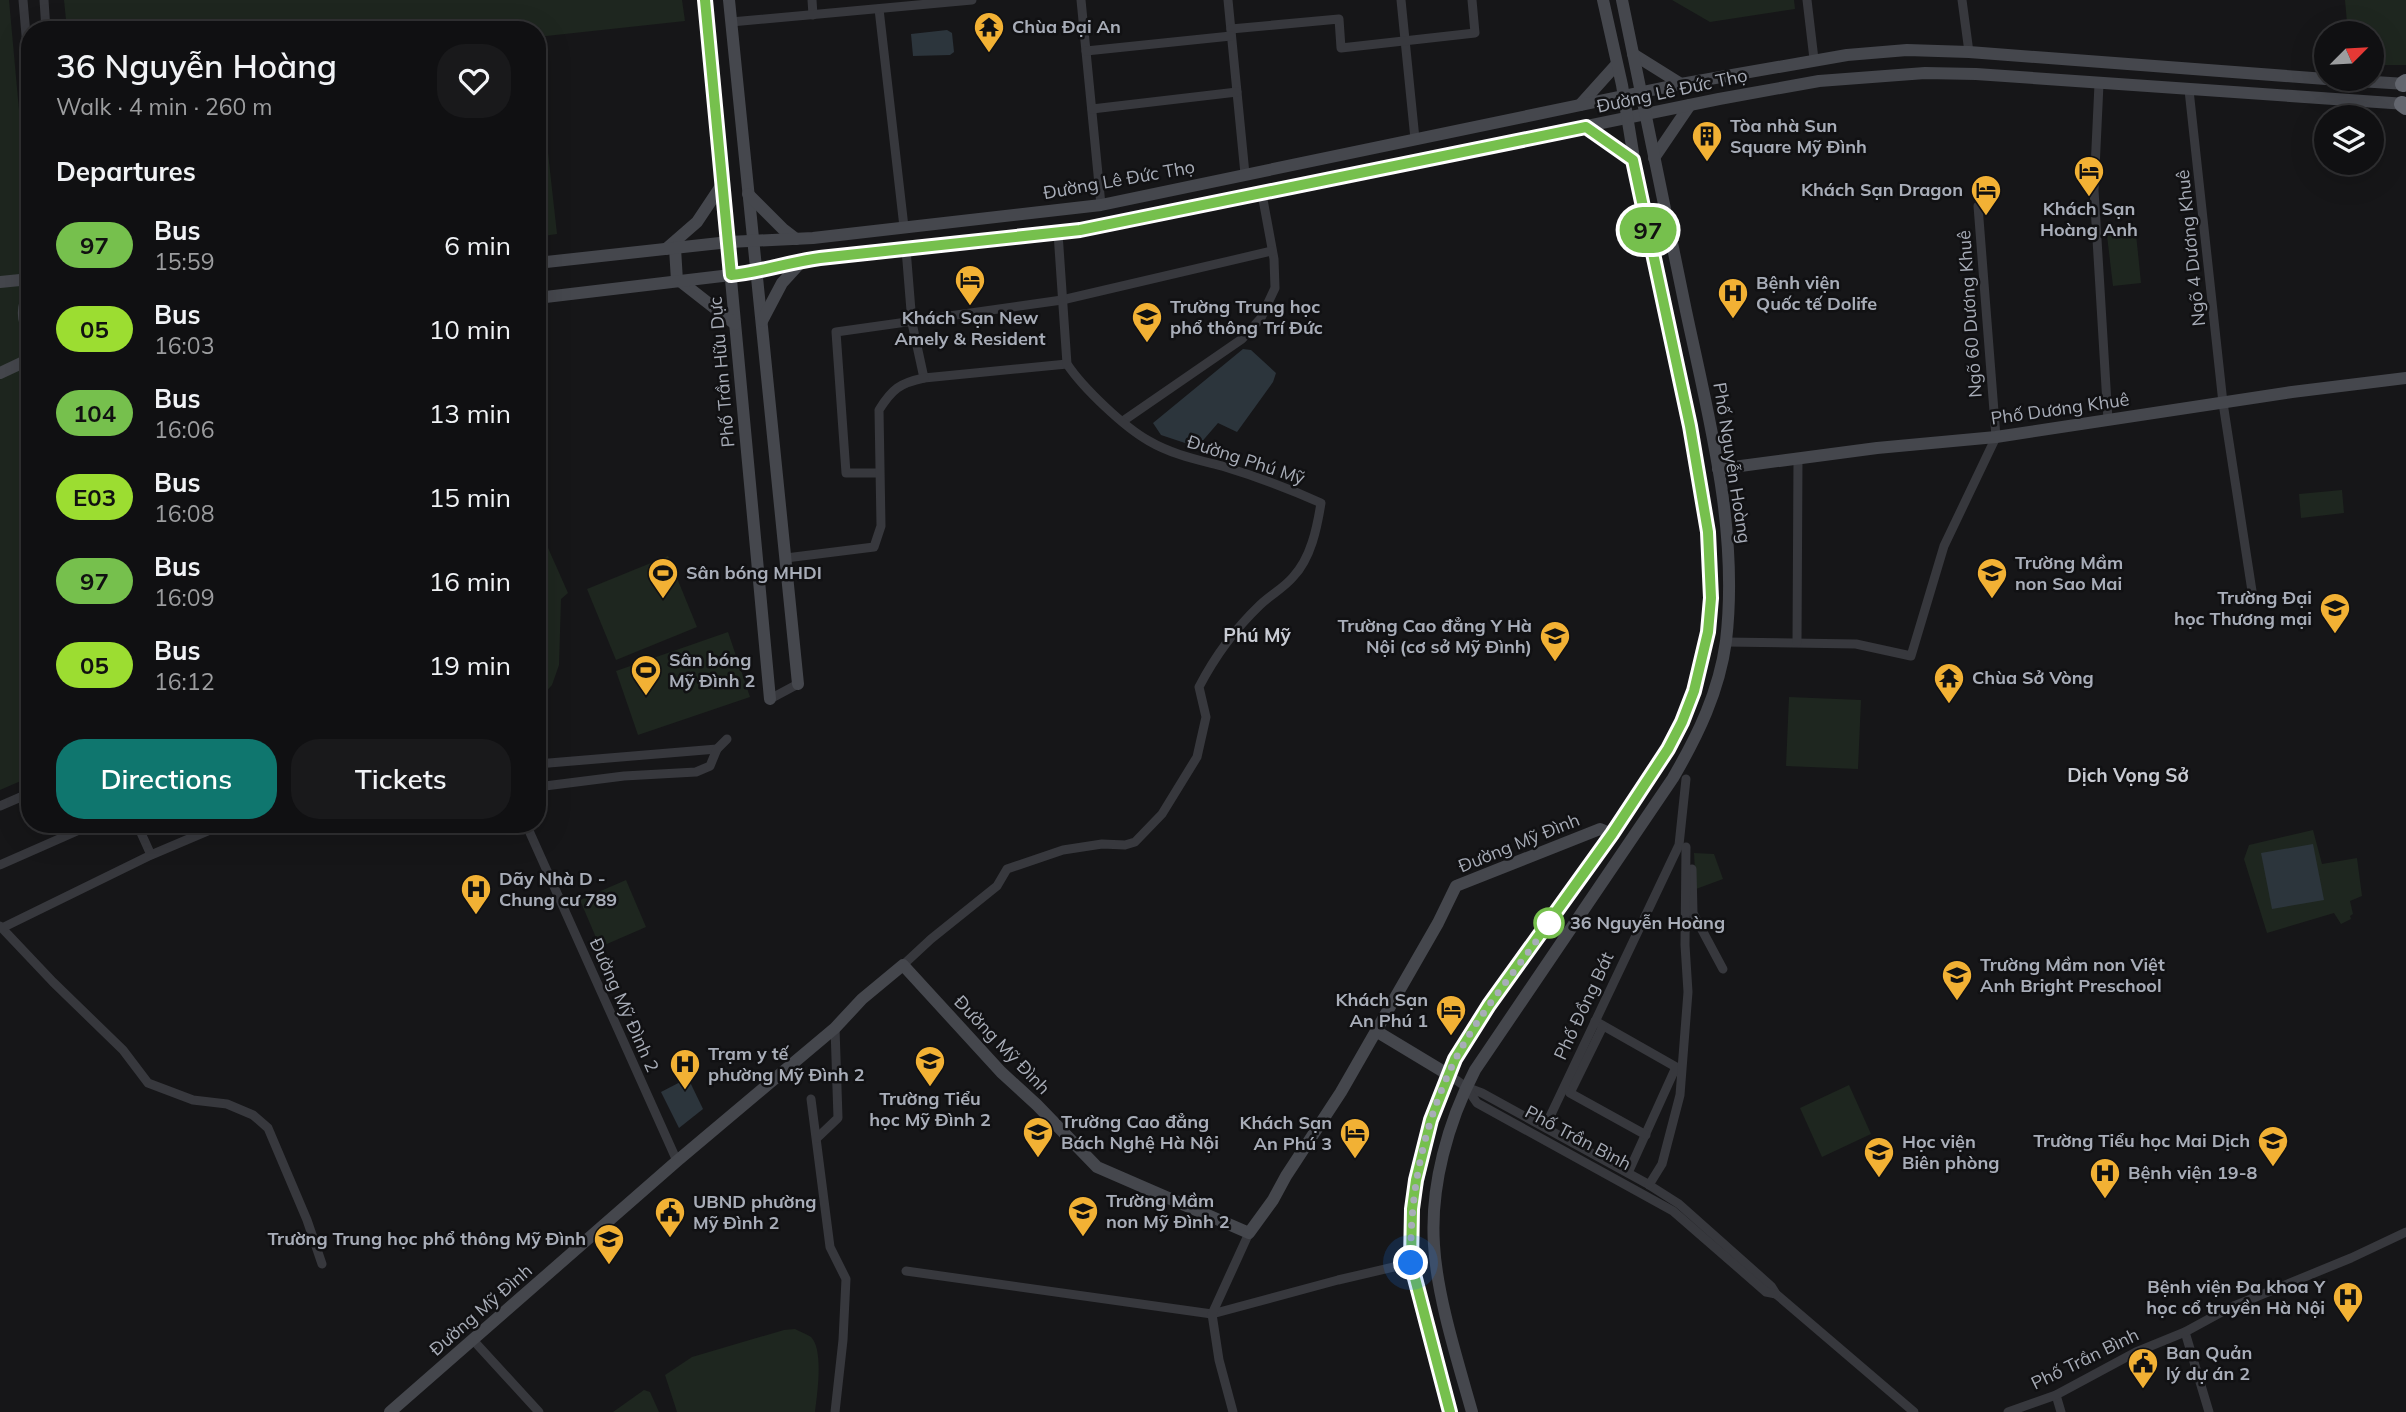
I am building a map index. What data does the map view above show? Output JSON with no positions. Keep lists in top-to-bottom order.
{
  "streets": {
    "main road": [
      "Đường Lê Đức Thọ",
      "Phố Trần Hữu Dực",
      "Phố Dương Khuê",
      "Phố Nguyễn Hoàng",
      "Đường Mỹ Đình",
      "Phố Trần Bình"
    ],
    "street": [
      "Ngõ 4 Dương Khuê",
      "Ngõ 60 Dương Khuê",
      "Đường Phú Mỹ",
      "Đường Mỹ Đình 2",
      "Phố Đồng Bát"
    ]
  },
  "crossings": [
    ["Đường Lê Đức Thọ", "Ngõ 4 Dương Khuê"],
    ["Đường Lê Đức Thọ", "Phố Trần Hữu Dực"],
    ["Đường Lê Đức Thọ", "Phố Nguyễn Hoàng"],
    ["Ngõ 4 Dương Khuê", "Phố Dương Khuê"],
    ["Ngõ 60 Dương Khuê", "Phố Dương Khuê"],
    ["Phố Dương Khuê", "Phố Nguyễn Hoàng"],
    ["Đường Phú Mỹ", "Đường Mỹ Đình"],
    ["Phố Nguyễn Hoàng", "Đường Mỹ Đình"],
    ["Phố Nguyễn Hoàng", "Phố Trần Bình"],
    ["Đường Mỹ Đình", "Đường Mỹ Đình 2"],
    ["Đường Mỹ Đình", "Phố Trần Bình"],
    ["Phố Đồng Bát", "Phố Trần Bình"]
  ],
  "districts": ["Phú Mỹ", "Dịch Vọng Sở"],
  "places": {
    "temple": ["Chùa Đại An", "Chùa Sở Vòng"],
    "building": ["Tòa nhà Sun Square Mỹ Đình"],
    "hotel": [
      "Khách Sạn Hoàng Anh",
      "Khách Sạn Dragon",
      "Khách Sạn New Amely & Resident",
      "Khách Sạn An Phú 1",
      "Khách Sạn An Phú 3"
    ],
    "hospital": [
      "Bệnh viện Quốc tế Dolife",
      "Dãy Nhà D - Chung cư 789",
      "Trạm y tế phường Mỹ Đình 2",
      "Bệnh viện 19-8",
      "Bệnh viện Đa khoa Y học cổ truyền Hà Nội"
    ],
    "school or university": [
      "Trường Trung học phổ thông Trí Đức",
      "Trường Mầm non Sao Mai",
      "Trường Đại học Thương mại",
      "Trường Cao đẳng Y Hà Nội (cơ sở Mỹ Đình)",
      "Trường Mầm non Việt Anh Bright Preschool",
      "Trường Tiểu học Mỹ Đình 2",
      "Trường Cao đẳng Bách Nghệ Hà Nội",
      "Trường Tiểu học Mai Dịch",
      "Học viện Biên phòng",
      "Trường Mầm non Mỹ Đình 2",
      "Trường Trung học phổ thông Mỹ Đình"
    ],
    "sports": ["Sân bóng MHDI", "Sân bóng Mỹ Đình 2"],
    "other": ["36 Nguyễn Hoàng"],
    "public building": ["UBND phường Mỹ Đình 2", "Ban Quản lý dự án 2"]
  },
  "lines": ["bus line 97"],
  "north": "top right",
  "page": {
    "on_map": "97",
    "heading": [
      ["36 Nguyễn Hoàng", "Walk · 4 min · 260 m"],
      "Departures"
    ],
    "list": [
      {
        "mark": "97",
        "name": "Bus",
        "note": "15:59",
        "value": "6 min"
      },
      {
        "mark": "05",
        "name": "Bus",
        "note": "16:03",
        "value": "10 min"
      },
      {
        "mark": "104",
        "name": "Bus",
        "note": "16:06",
        "value": "13 min"
      },
      {
        "mark": "E03",
        "name": "Bus",
        "note": "16:08",
        "value": "15 min"
      },
      {
        "mark": "97",
        "name": "Bus",
        "note": "16:09",
        "value": "16 min"
      },
      {
        "mark": "05",
        "name": "Bus",
        "note": "16:12",
        "value": "19 min"
      }
    ],
    "buttons": ["Directions", "Tickets"]
  }
}
